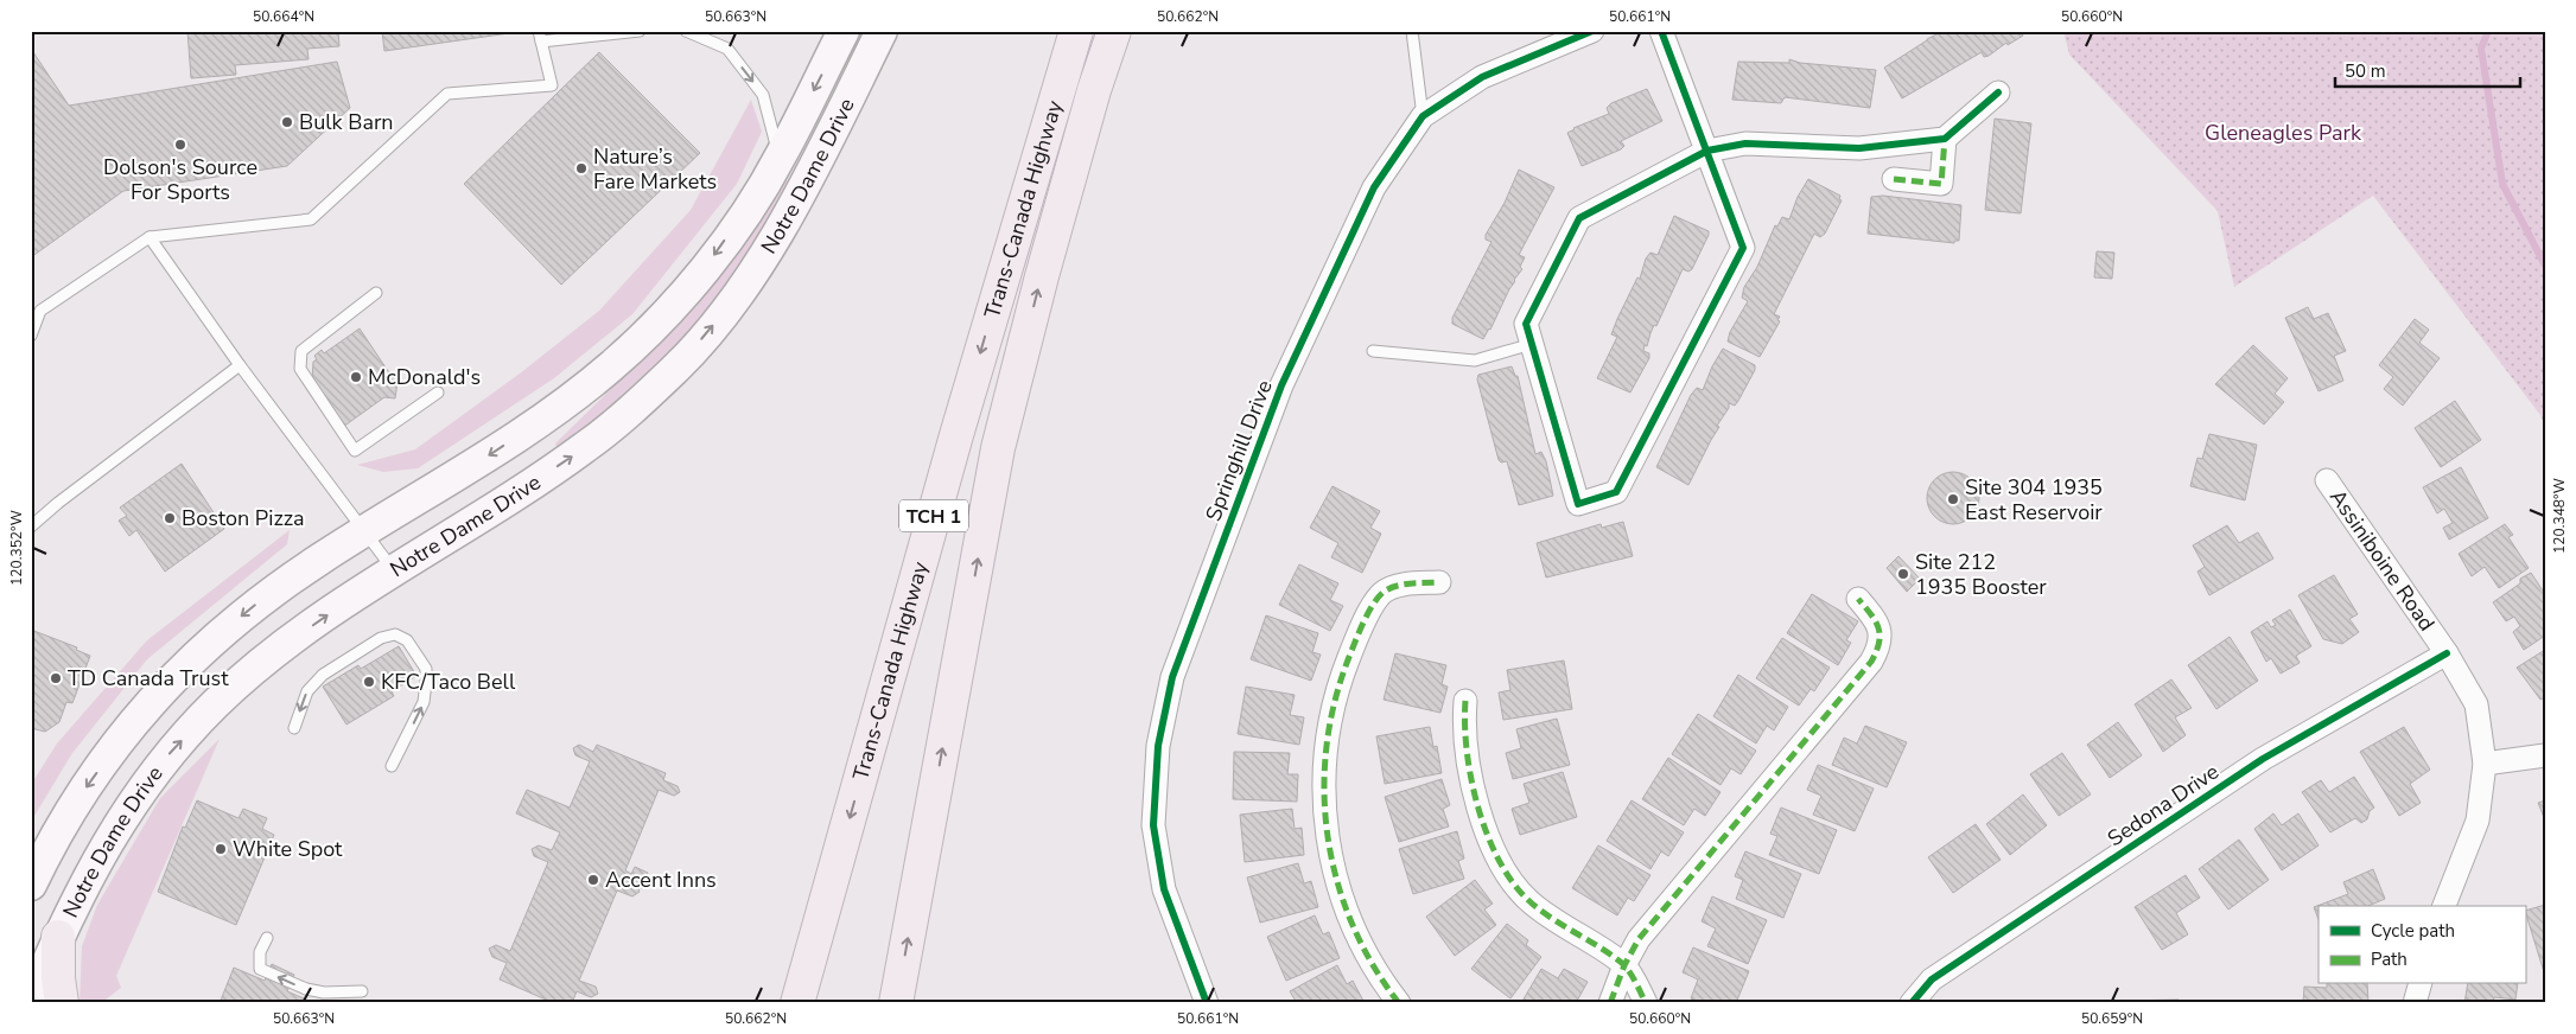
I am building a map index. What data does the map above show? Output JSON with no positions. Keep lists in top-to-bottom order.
{
  "streets": {
    "highway": ["Trans-Canada Highway", "TCH 1"],
    "main road": ["Notre Dame Drive"],
    "street": ["Springhill Drive", "Assiniboine Road", "Sedona Drive"]
  },
  "crossings": [
    ["Assiniboine Road", "Sedona Drive"]
  ],
  "parks": ["Gleneagles Park"],
  "places": [
    "Bulk Barn",
    "Dolson's Source For Sports",
    "Nature’s Fare Markets",
    "McDonald's",
    "Site 304 1935 East Reservoir",
    "Boston Pizza",
    "Site 212 1935 Booster",
    "TD Canada Trust",
    "KFC/Taco Bell",
    "White Spot",
    "Accent Inns"
  ],
  "legend": ["Cycle path", "Path"],
  "scale_bar": "50 m",
  "coordinates": [
    "50.664°N",
    "50.663°N",
    "50.662°N",
    "50.661°N",
    "50.660°N",
    "120.348°W",
    "120.352°W",
    "50.659°N"
  ]
}
